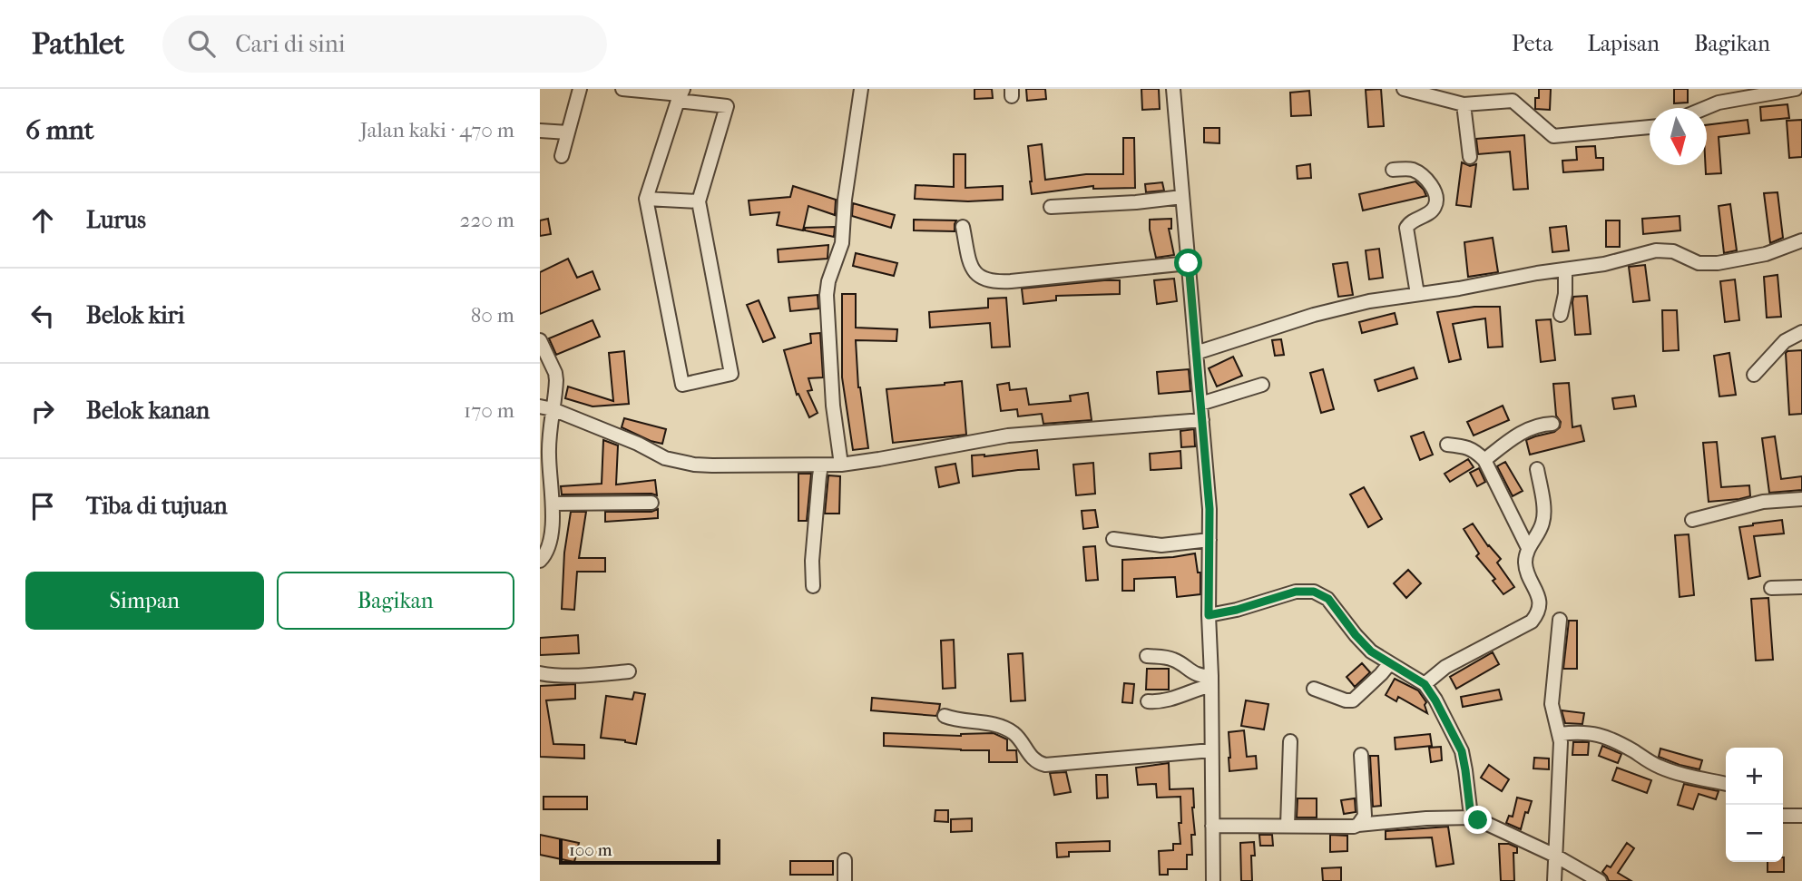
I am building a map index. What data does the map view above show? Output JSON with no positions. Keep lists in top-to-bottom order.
{
  "scale_bar": "100 m",
  "north": "bottom",
  "page": {
    "header": "Pathlet",
    "search": "Cari di sini",
    "nav": ["Peta", "Lapisan", "Bagikan"],
    "heading": ["6 mnt", "Jalan kaki · 470 m"],
    "list": [
      ["Lurus", "220 m"],
      ["Belok kiri", "80 m"],
      ["Belok kanan", "170 m"],
      "Tiba di tujuan"
    ],
    "buttons": ["Simpan", "Bagikan"],
    "map_buttons": ["+", "−"],
    "scale": "100 m"
  }
}
